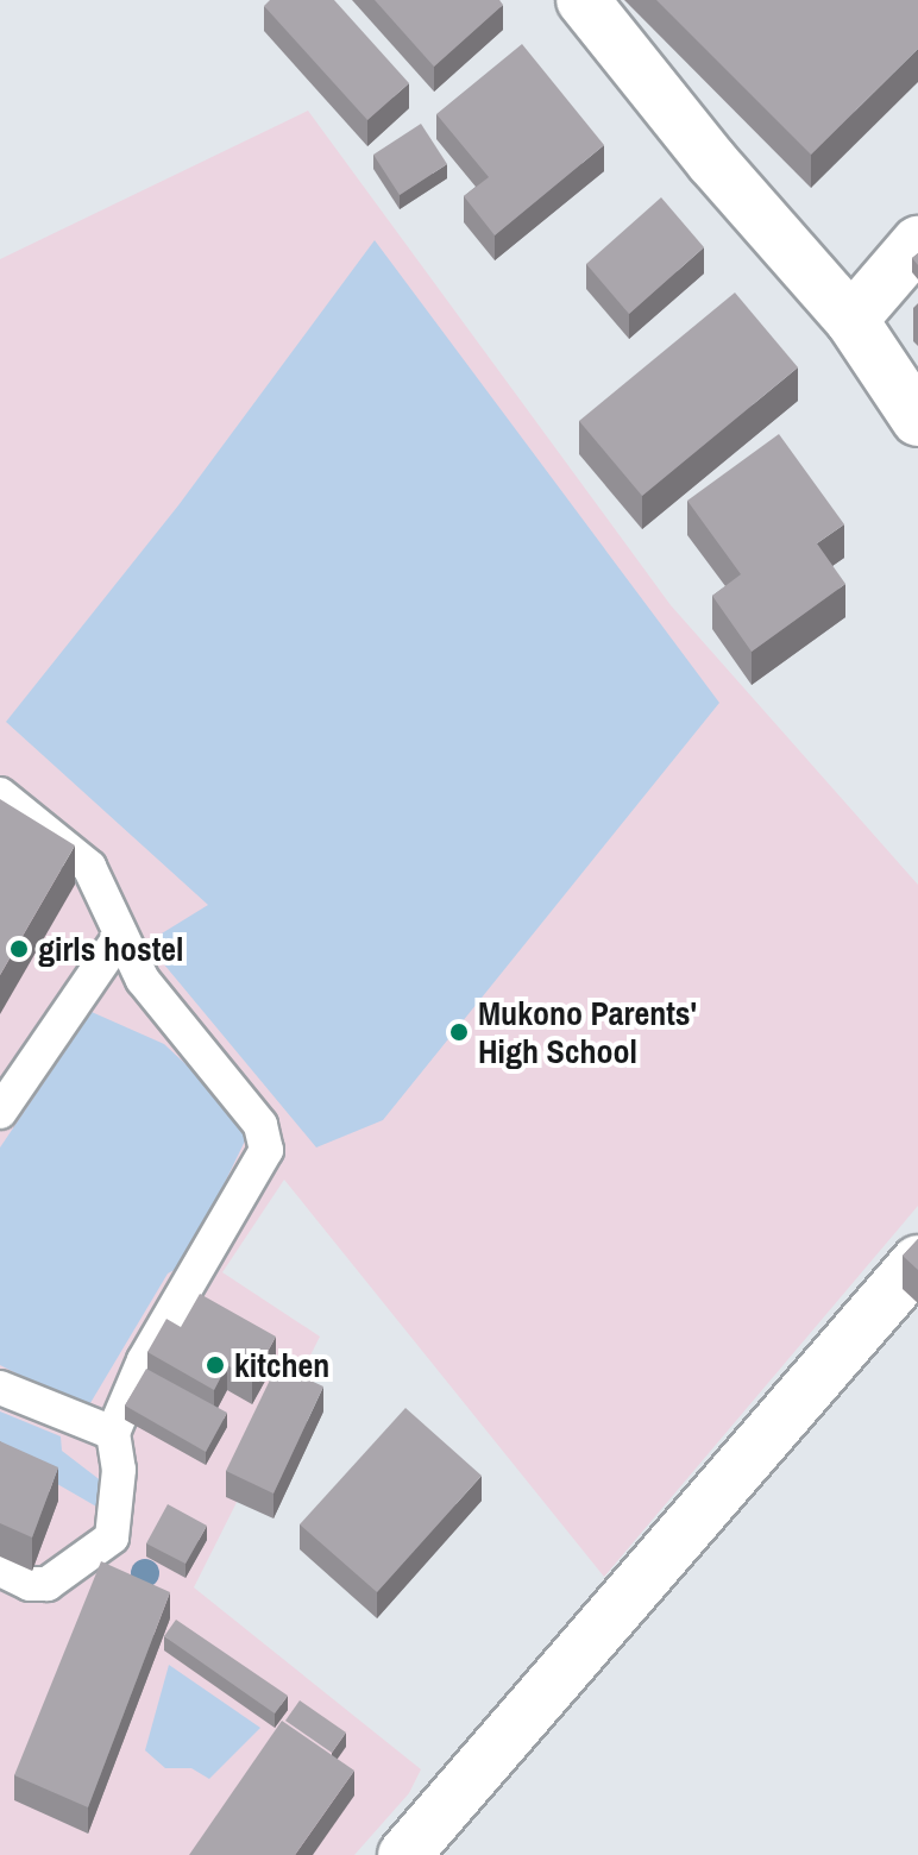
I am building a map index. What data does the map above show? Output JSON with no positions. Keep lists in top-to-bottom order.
{
  "places": ["girls hostel", "Mukono Parents' High School", "kitchen"]
}
